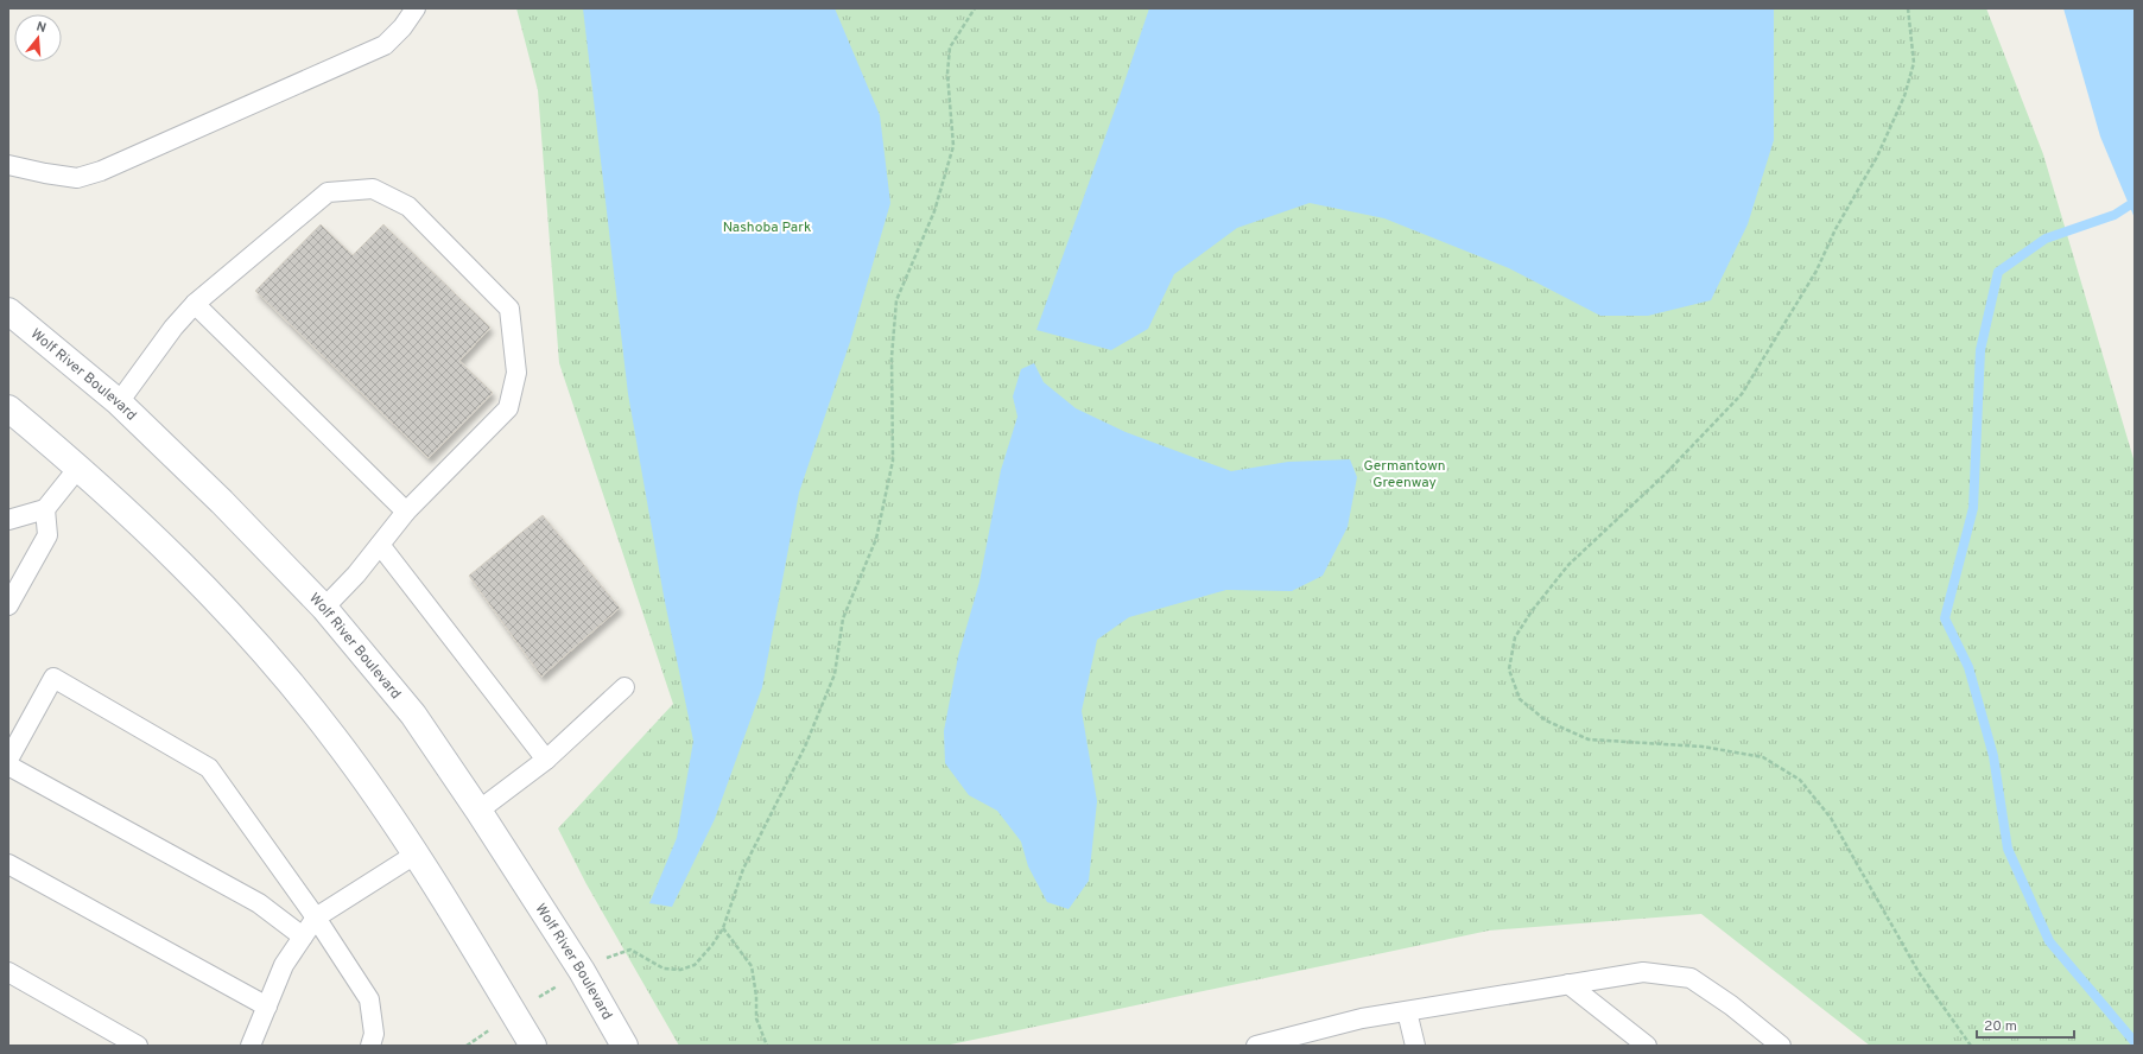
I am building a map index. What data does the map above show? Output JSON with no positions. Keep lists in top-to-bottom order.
{
  "streets": {
    "main road": ["Wolf River Boulevard"]
  },
  "parks": ["Nashoba Park", "Germantown Greenway"],
  "scale_bar": "20 m",
  "north": "top"
}
